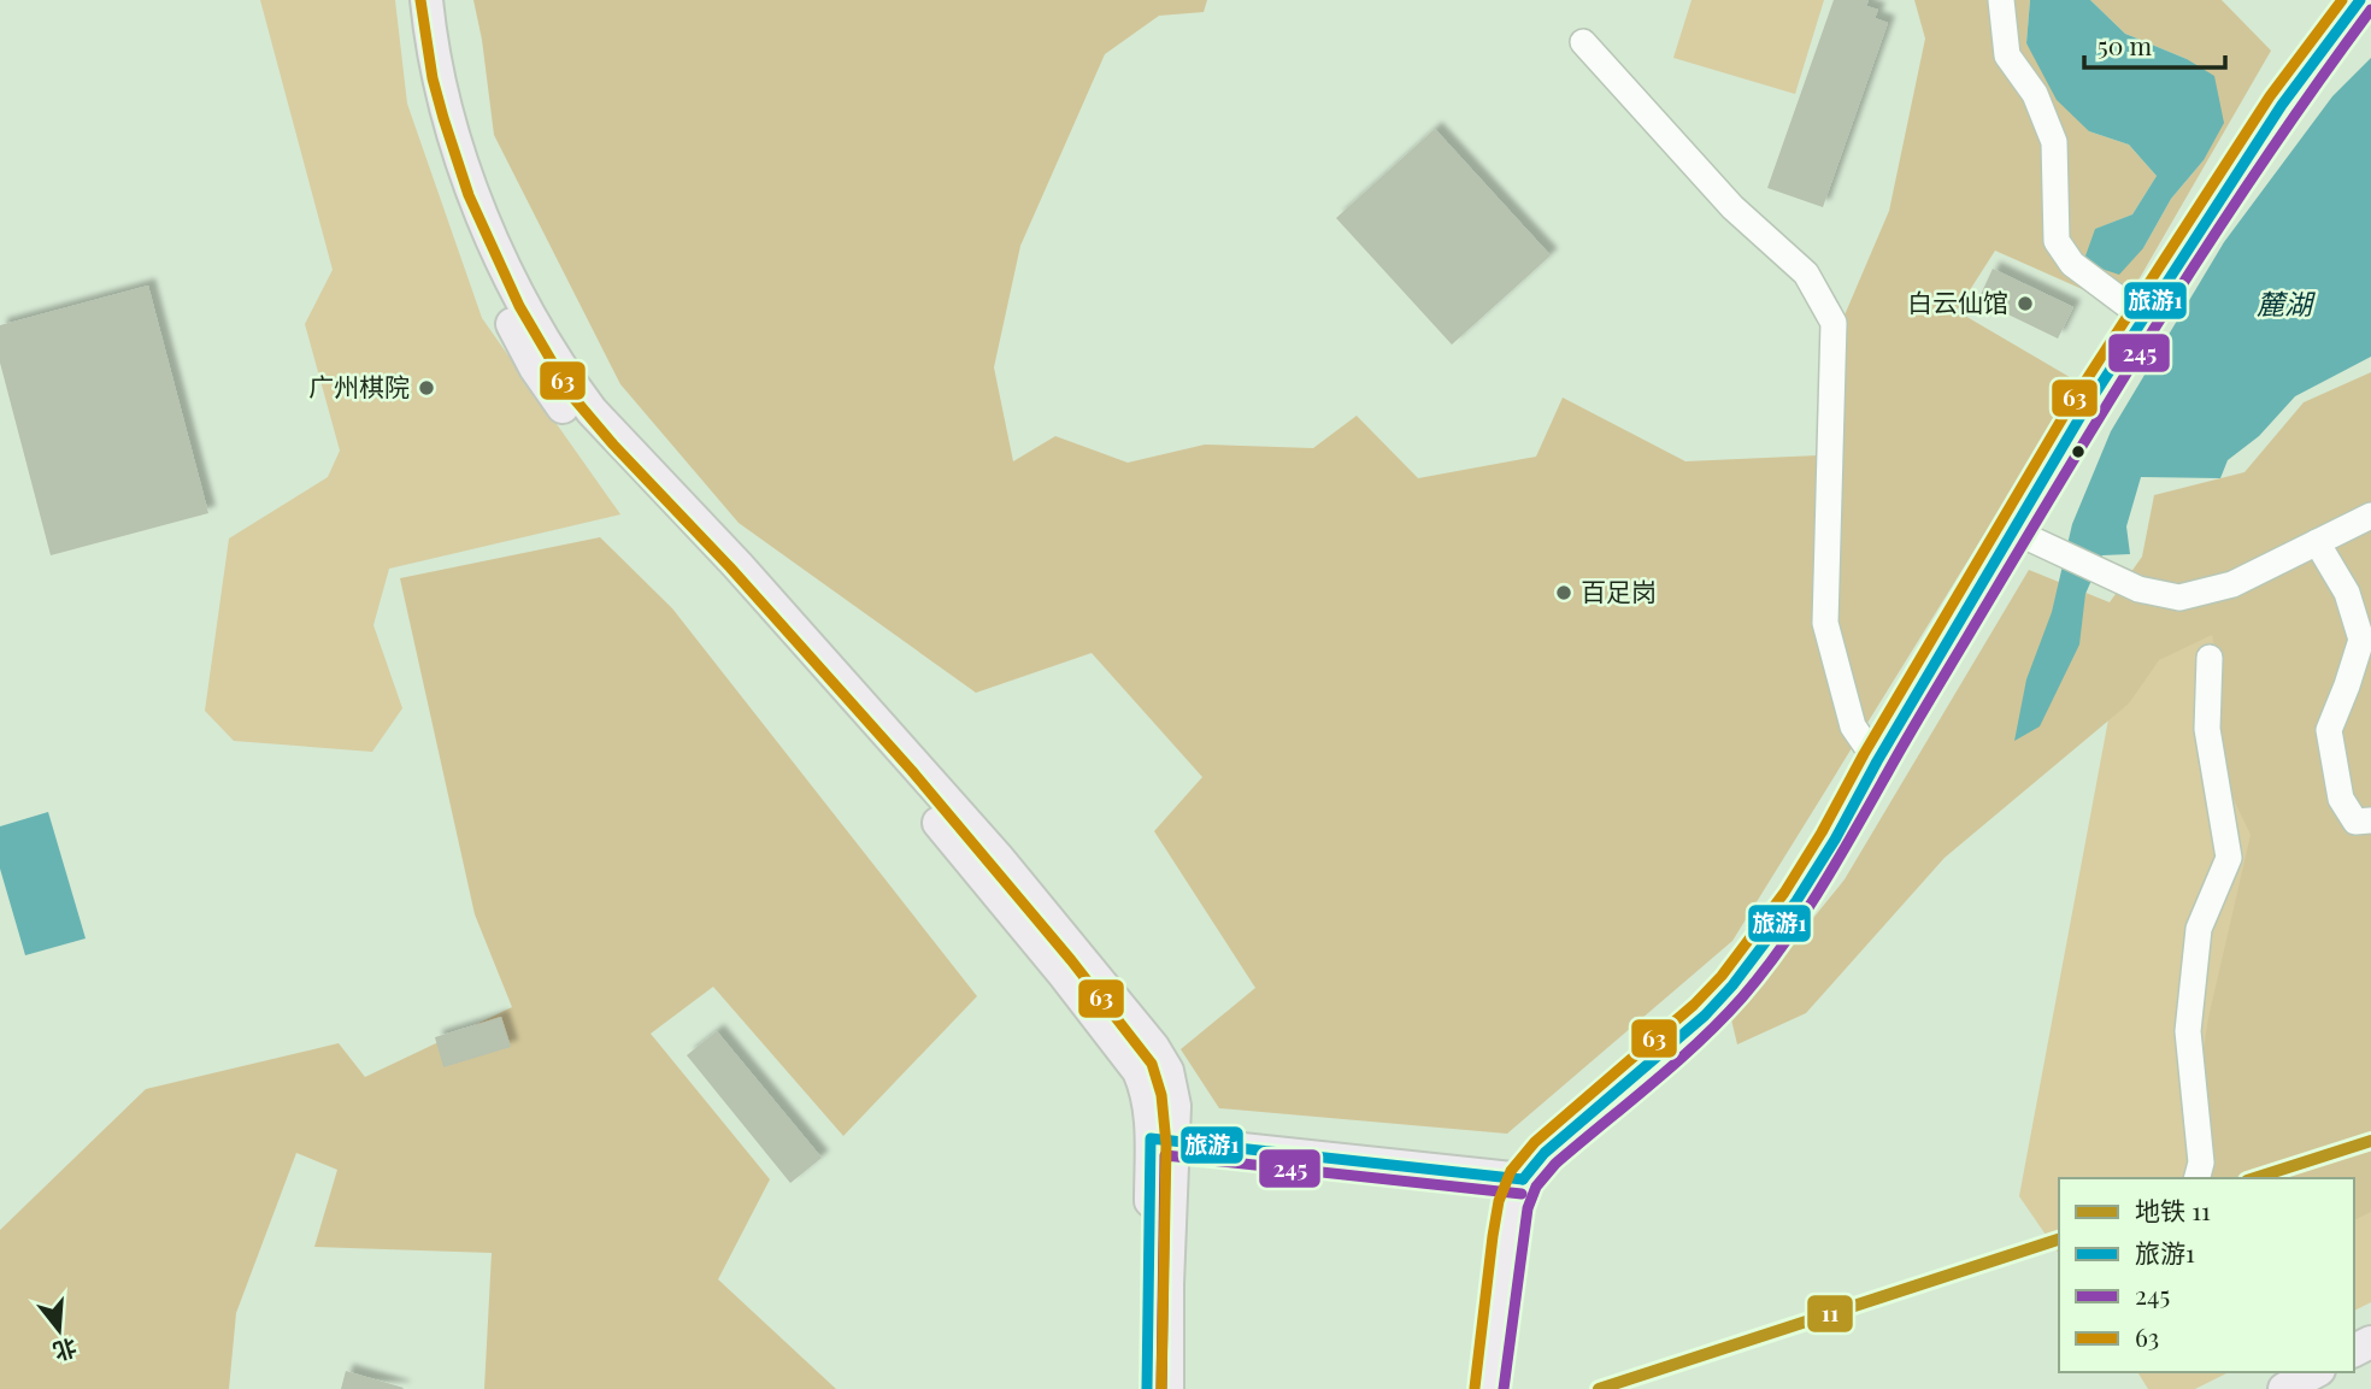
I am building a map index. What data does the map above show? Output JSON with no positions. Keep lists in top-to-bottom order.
{
  "water": ["麓湖"],
  "places": ["白云仙馆", "广州棋院", "百足岗"],
  "lines": [
    "transit line 旅游1",
    "transit line 63",
    "transit line 245",
    "metro line 11"
  ],
  "legend": [
    "地铁 11",
    "旅游1",
    "245",
    "63"
  ],
  "scale_bar": "50 m",
  "north": "bottom"
}
